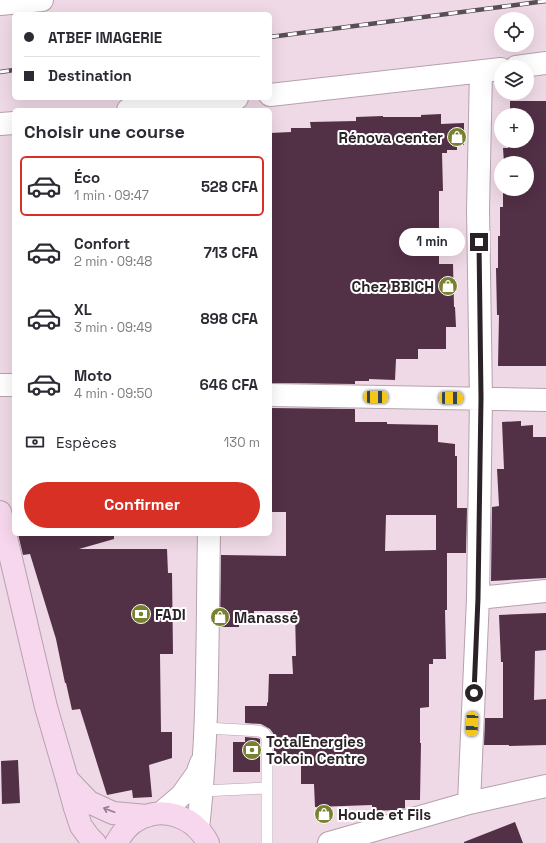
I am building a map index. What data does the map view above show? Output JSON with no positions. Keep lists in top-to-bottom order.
{
  "places": {
    "shop": [
      "Rénova center",
      "Chez BBICH",
      "Manassé",
      "Houde et Fils"
    ],
    "bank": ["FADI", "TotalEnergies Tokoin Centre"]
  },
  "page": {
    "map_buttons": ["+", "−"],
    "banner": ["ATBEF IMAGERIE", "Destination"],
    "heading": "Choisir une course",
    "list": [
      {
        "name": "Éco",
        "note": "1 min · 09:47",
        "value": "528 CFA"
      },
      {
        "name": "Confort",
        "note": "2 min · 09:48",
        "value": "713 CFA"
      },
      {
        "name": "XL",
        "note": "3 min · 09:49",
        "value": "898 CFA"
      },
      {
        "name": "Moto",
        "note": "4 min · 09:50",
        "value": "646 CFA"
      }
    ],
    "bubble": "1 min",
    "pay": ["Espèces", "130 m"],
    "buttons": "Confirmer"
  }
}
